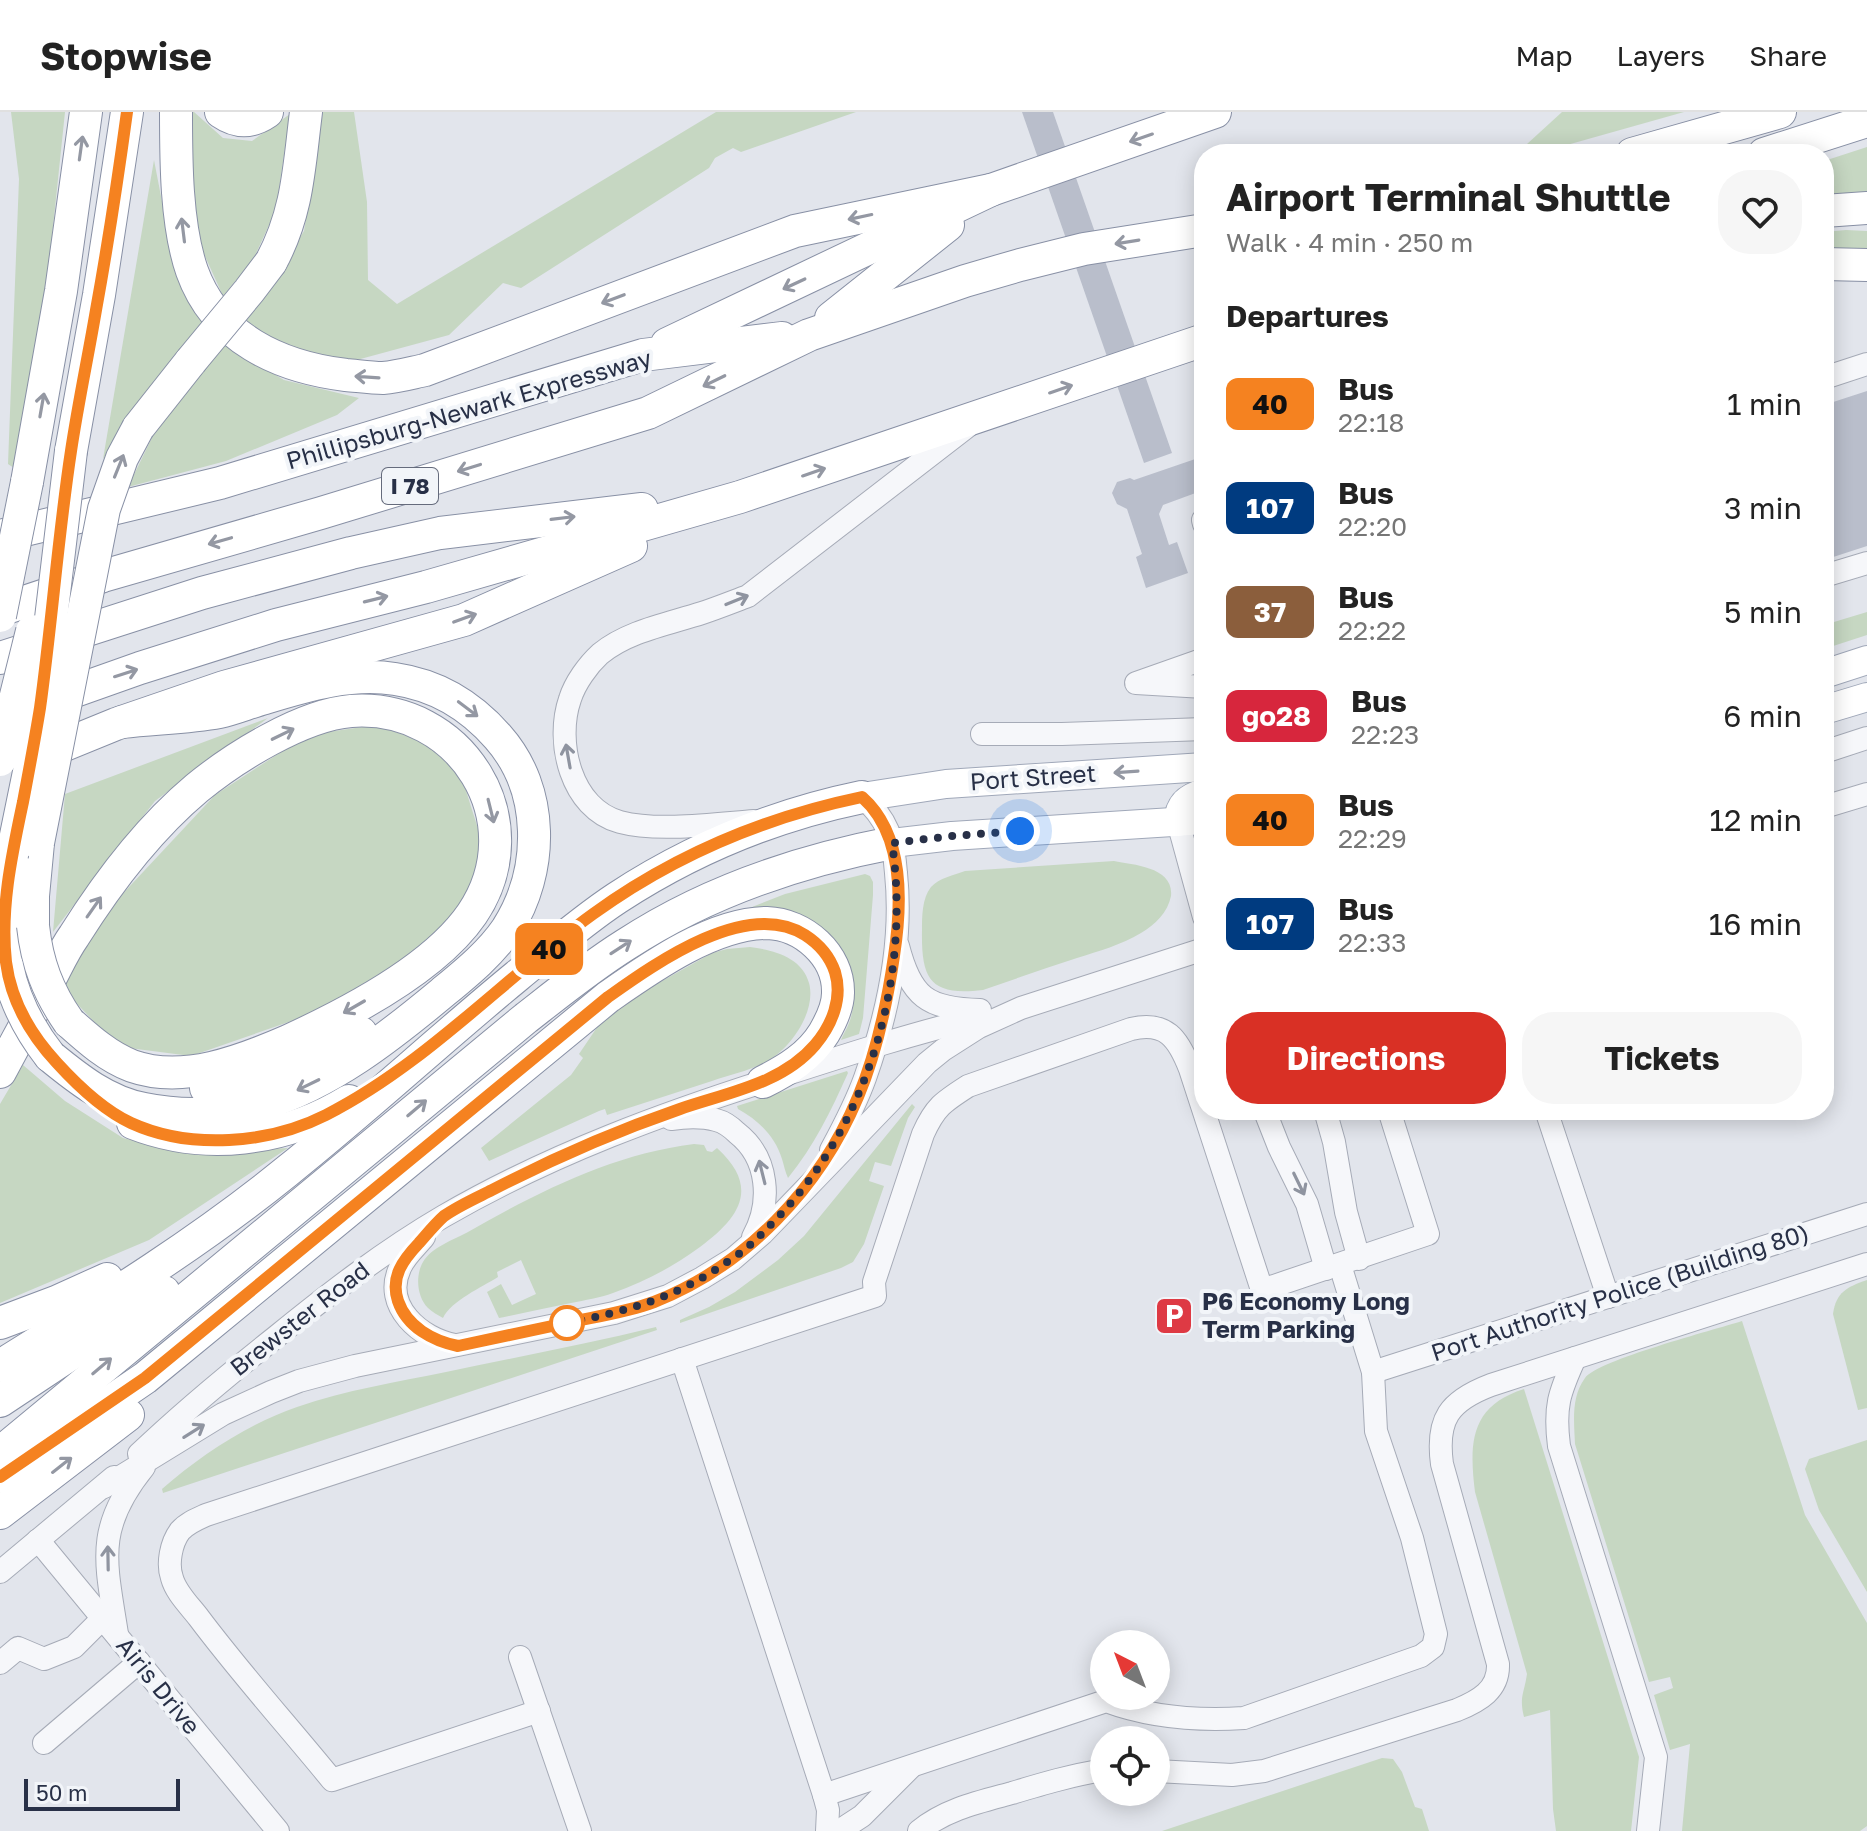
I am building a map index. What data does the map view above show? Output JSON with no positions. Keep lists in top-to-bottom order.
{
  "streets": {
    "highway": ["Phillipsburg-Newark Expressway", "I 78"],
    "main road": ["Port Street"],
    "street": ["Port Authority Police (Building 80)", "Brewster Road", "Airis Drive"]
  },
  "crossings": [
    ["Phillipsburg-Newark Expressway", "I 78"],
    ["Port Street", "Brewster Road"],
    ["Brewster Road", "Airis Drive"]
  ],
  "places": {
    "parking": ["P6 Economy Long Term Parking"]
  },
  "lines": ["bus line 40"],
  "scale_bar": "50 m",
  "north": "top left",
  "page": {
    "header": "Stopwise",
    "nav": ["Map", "Layers", "Share"],
    "on_map": "40",
    "heading": [
      ["Airport Terminal Shuttle", "Walk · 4 min · 250 m"],
      "Departures"
    ],
    "list": [
      {
        "mark": "40",
        "name": "Bus",
        "note": "22:18",
        "value": "1 min"
      },
      {
        "mark": "107",
        "name": "Bus",
        "note": "22:20",
        "value": "3 min"
      },
      {
        "mark": "37",
        "name": "Bus",
        "note": "22:22",
        "value": "5 min"
      },
      {
        "mark": "go28",
        "name": "Bus",
        "note": "22:23",
        "value": "6 min"
      },
      {
        "mark": "40",
        "name": "Bus",
        "note": "22:29",
        "value": "12 min"
      },
      {
        "mark": "107",
        "name": "Bus",
        "note": "22:33",
        "value": "16 min"
      }
    ],
    "buttons": ["Directions", "Tickets"],
    "scale": "50 m"
  }
}
